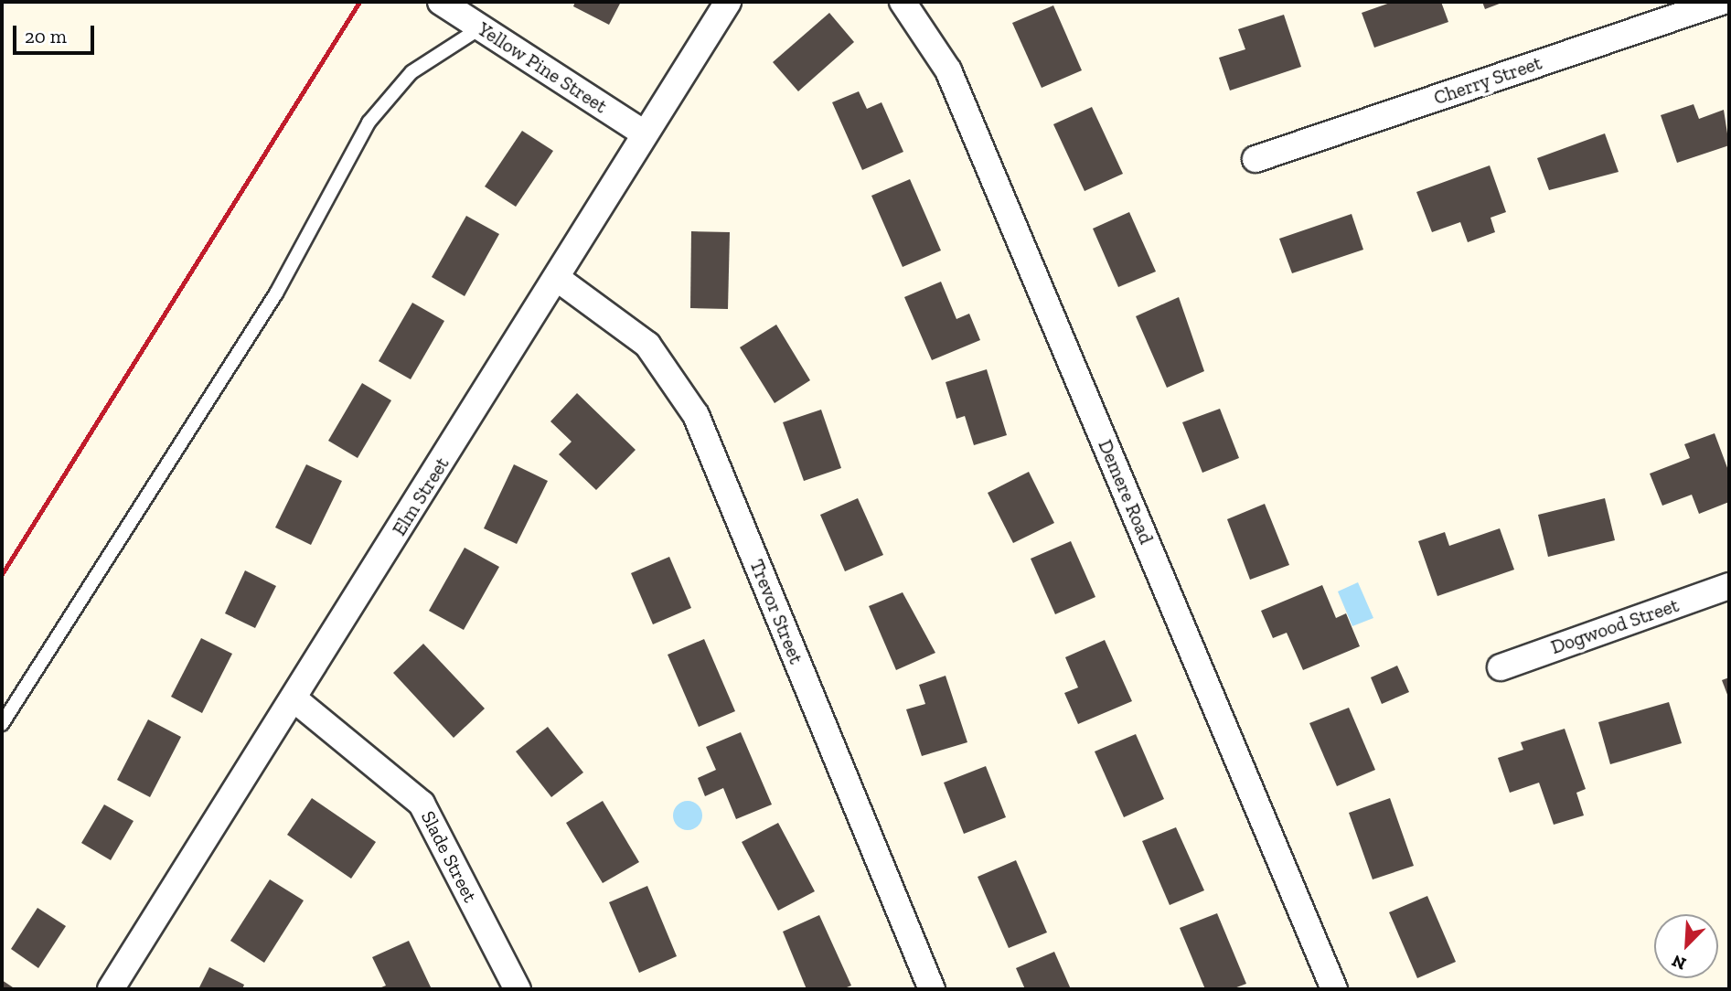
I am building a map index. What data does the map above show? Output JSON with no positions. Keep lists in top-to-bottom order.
{
  "streets": {
    "street": [
      "Yellow Pine Street",
      "Cherry Street",
      "Demere Road",
      "Elm Street",
      "Trevor Street",
      "Dogwood Street",
      "Slade Street"
    ]
  },
  "crossings": [
    ["Yellow Pine Street", "Elm Street"],
    ["Elm Street", "Trevor Street"],
    ["Elm Street", "Slade Street"]
  ],
  "scale_bar": "20 m",
  "north": "bottom left"
}
